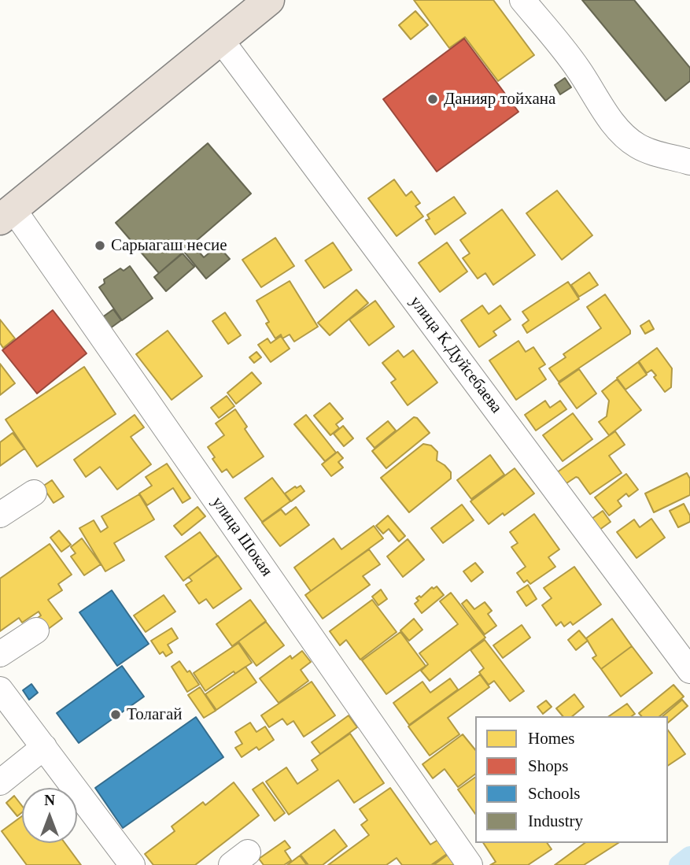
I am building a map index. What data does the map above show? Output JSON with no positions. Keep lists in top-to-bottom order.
{
  "streets": {
    "street": ["улица К.Дуйсебаева", "улица Шокая"]
  },
  "places": ["Данияр тойхана", "Сарыагаш несие", "Толагай"],
  "legend": [
    "Homes",
    "Shops",
    "Schools",
    "Industry"
  ],
  "north": "top"
}
